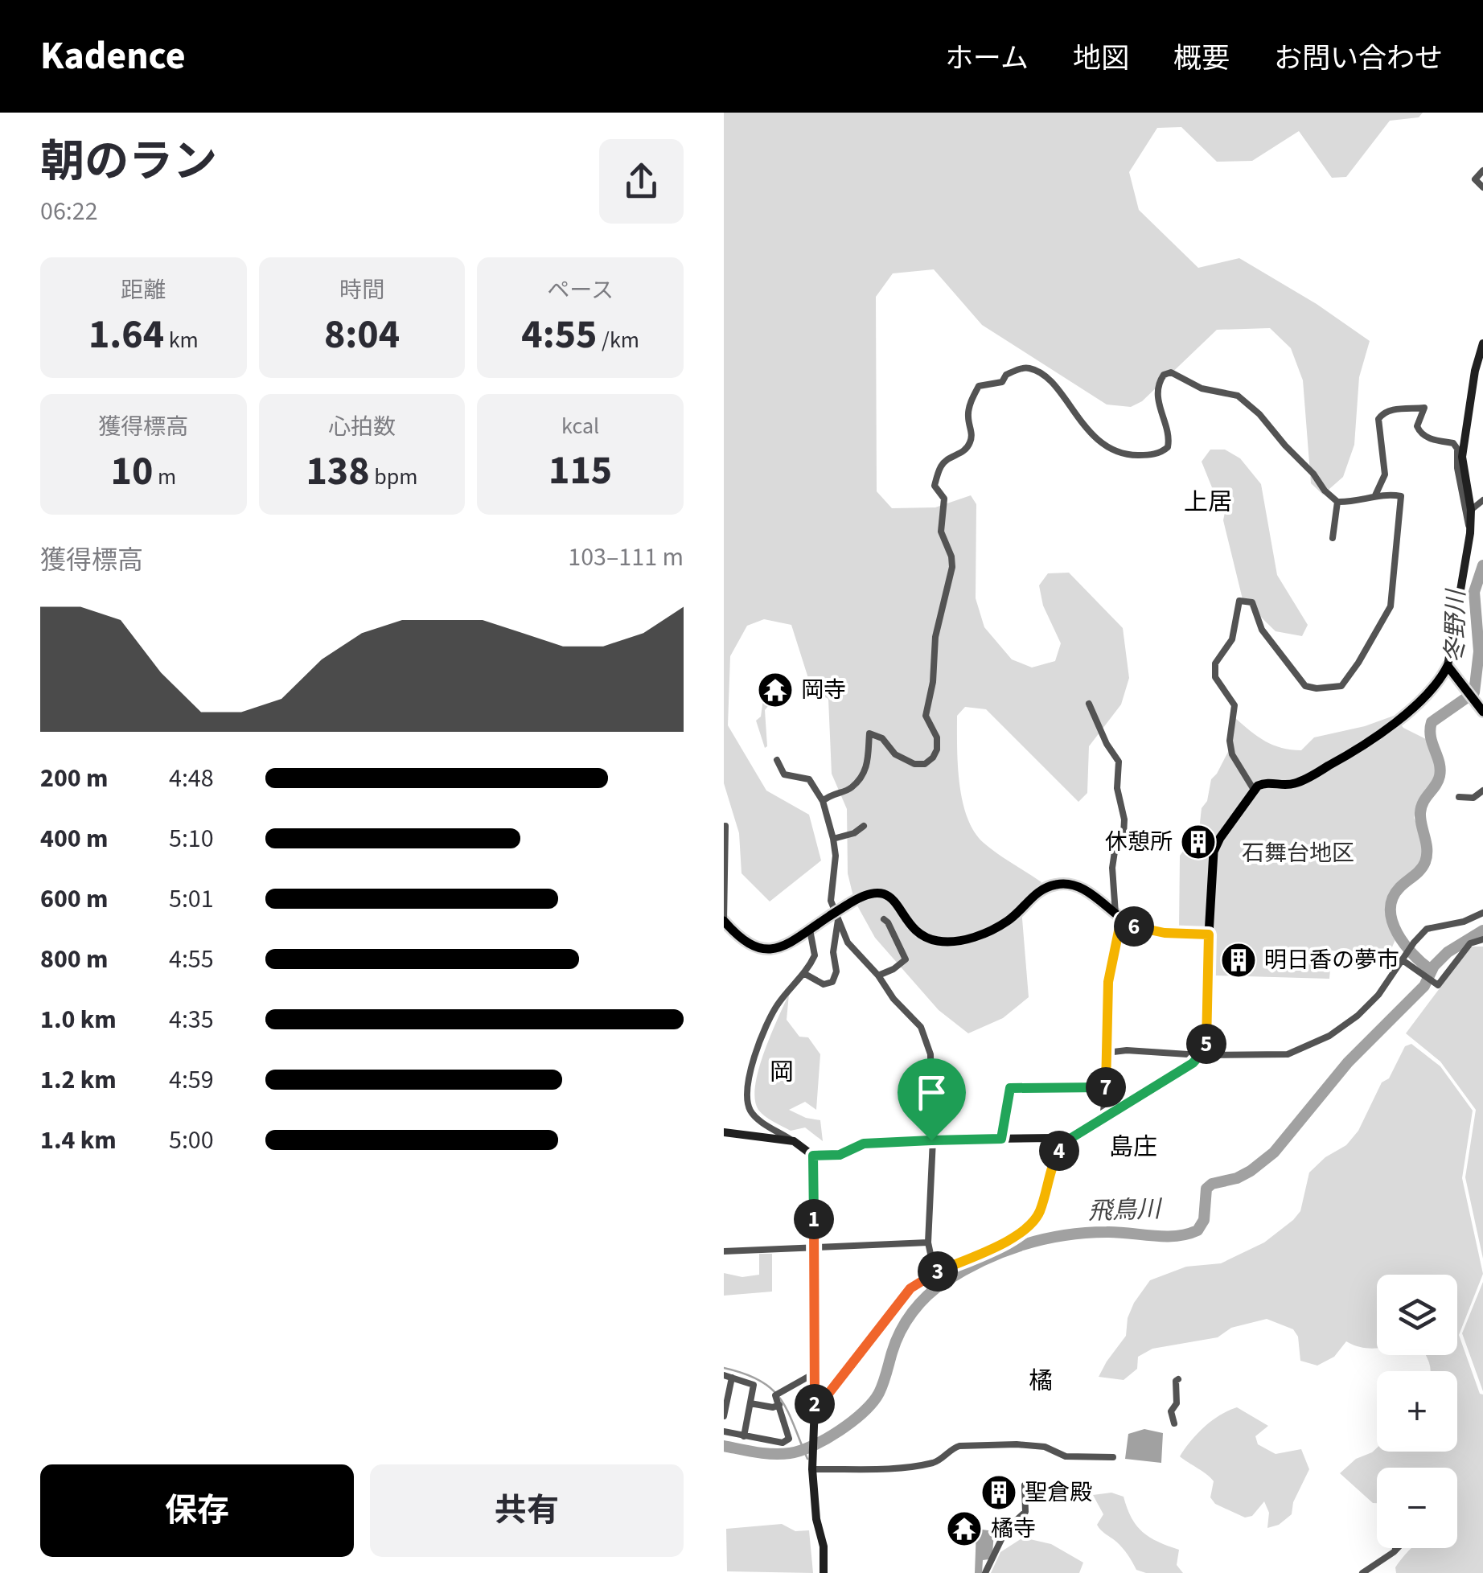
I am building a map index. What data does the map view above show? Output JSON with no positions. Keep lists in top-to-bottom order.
{
  "districts": [
    "上居",
    "岡",
    "島庄",
    "橘"
  ],
  "water": ["冬野川", "飛鳥川"],
  "parks": ["石舞台地区"],
  "places": {
    "temple": ["岡寺", "橘寺"],
    "building": ["休憩所", "明日香の夢市", "聖倉殿"]
  },
  "page": {
    "header": "Kadence",
    "nav": [
      "ホーム",
      "地図",
      "概要",
      "お問い合わせ"
    ],
    "heading": ["朝のラン", "06:22"],
    "stats": [
      ["距離", "1.64 km"],
      ["時間", "8:04"],
      ["ペース", "4:55 /km"],
      ["獲得標高", "10 m"],
      ["心拍数", "138 bpm"],
      ["kcal", "115"]
    ],
    "chart": ["獲得標高", "103–111 m"],
    "list": [
      {
        "name": "200 m",
        "note": "4:48"
      },
      {
        "name": "400 m",
        "note": "5:10"
      },
      {
        "name": "600 m",
        "note": "5:01"
      },
      {
        "name": "800 m",
        "note": "4:55"
      },
      {
        "name": "1.0 km",
        "note": "4:35"
      },
      {
        "name": "1.2 km",
        "note": "4:59"
      },
      {
        "name": "1.4 km",
        "note": "5:00"
      }
    ],
    "pins": [
      "6",
      "5",
      "7",
      "4",
      "1",
      "3",
      "2"
    ],
    "map_buttons": ["+", "−"],
    "buttons": ["保存", "共有"]
  }
}
